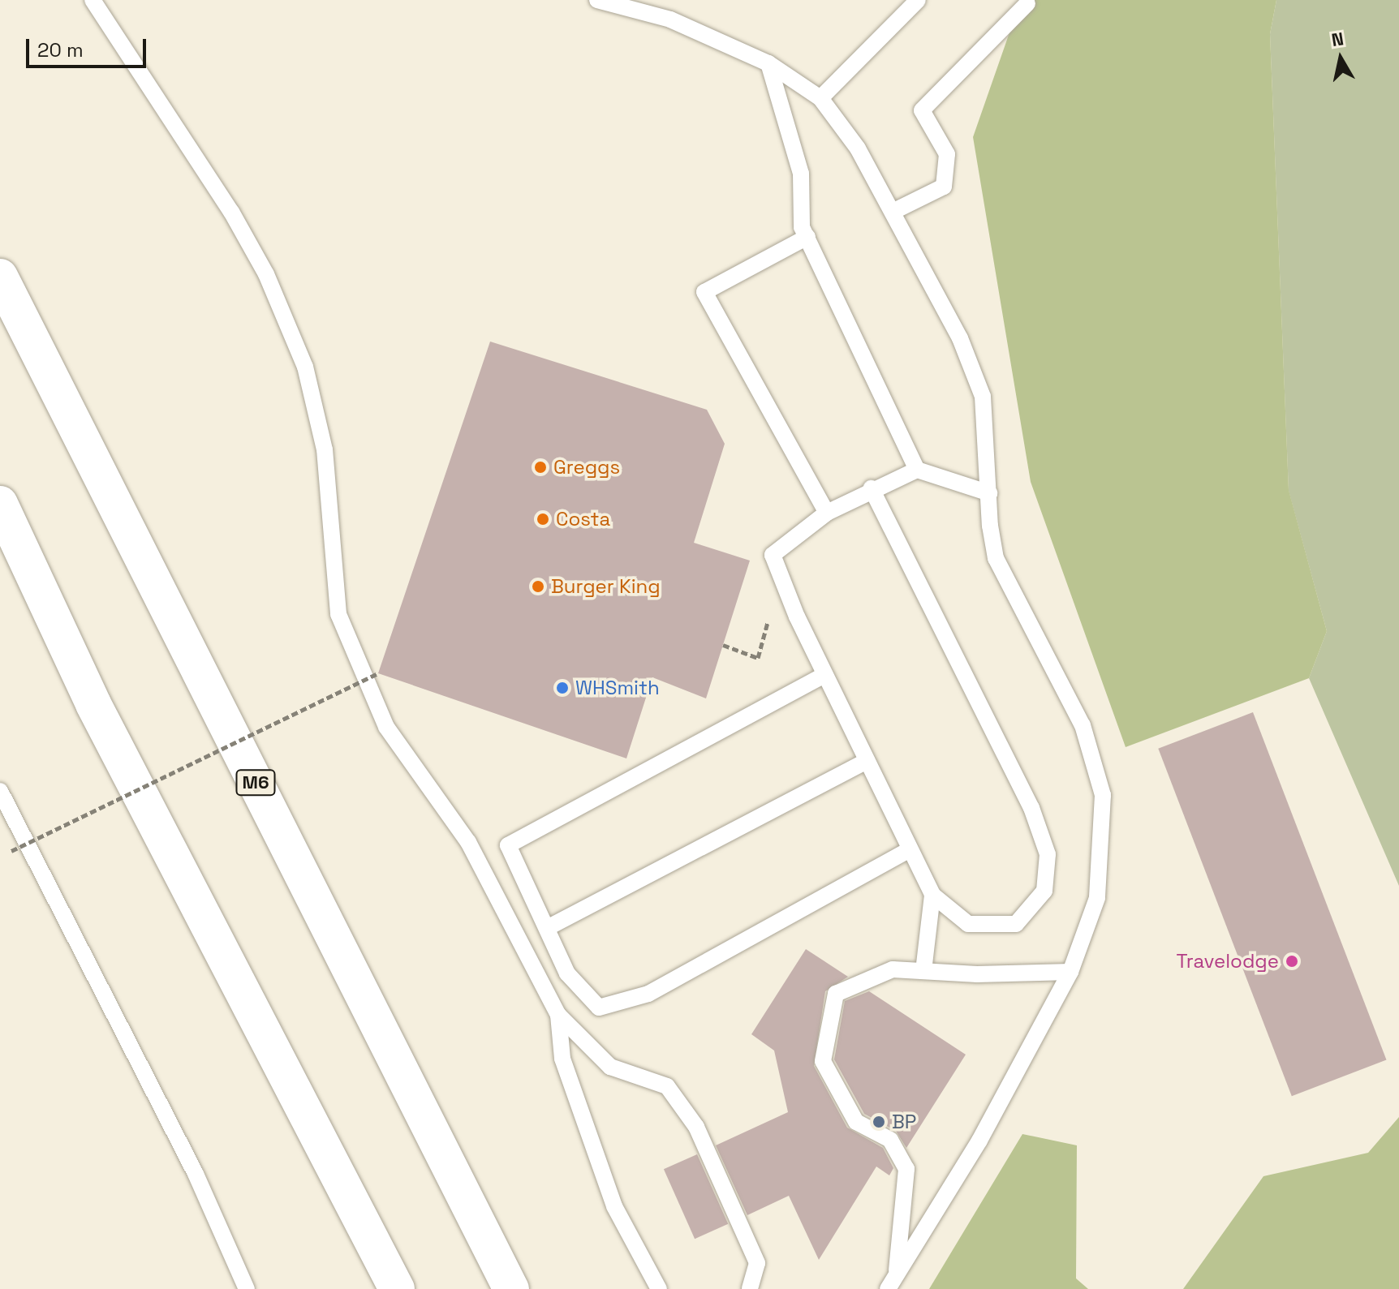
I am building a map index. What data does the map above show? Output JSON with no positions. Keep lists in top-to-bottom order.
{
  "streets": {
    "highway": ["M6"]
  },
  "places": [
    "Greggs",
    "Costa",
    "Burger King",
    "WHSmith",
    "Travelodge",
    "BP"
  ],
  "scale_bar": "20 m",
  "north": "top"
}
